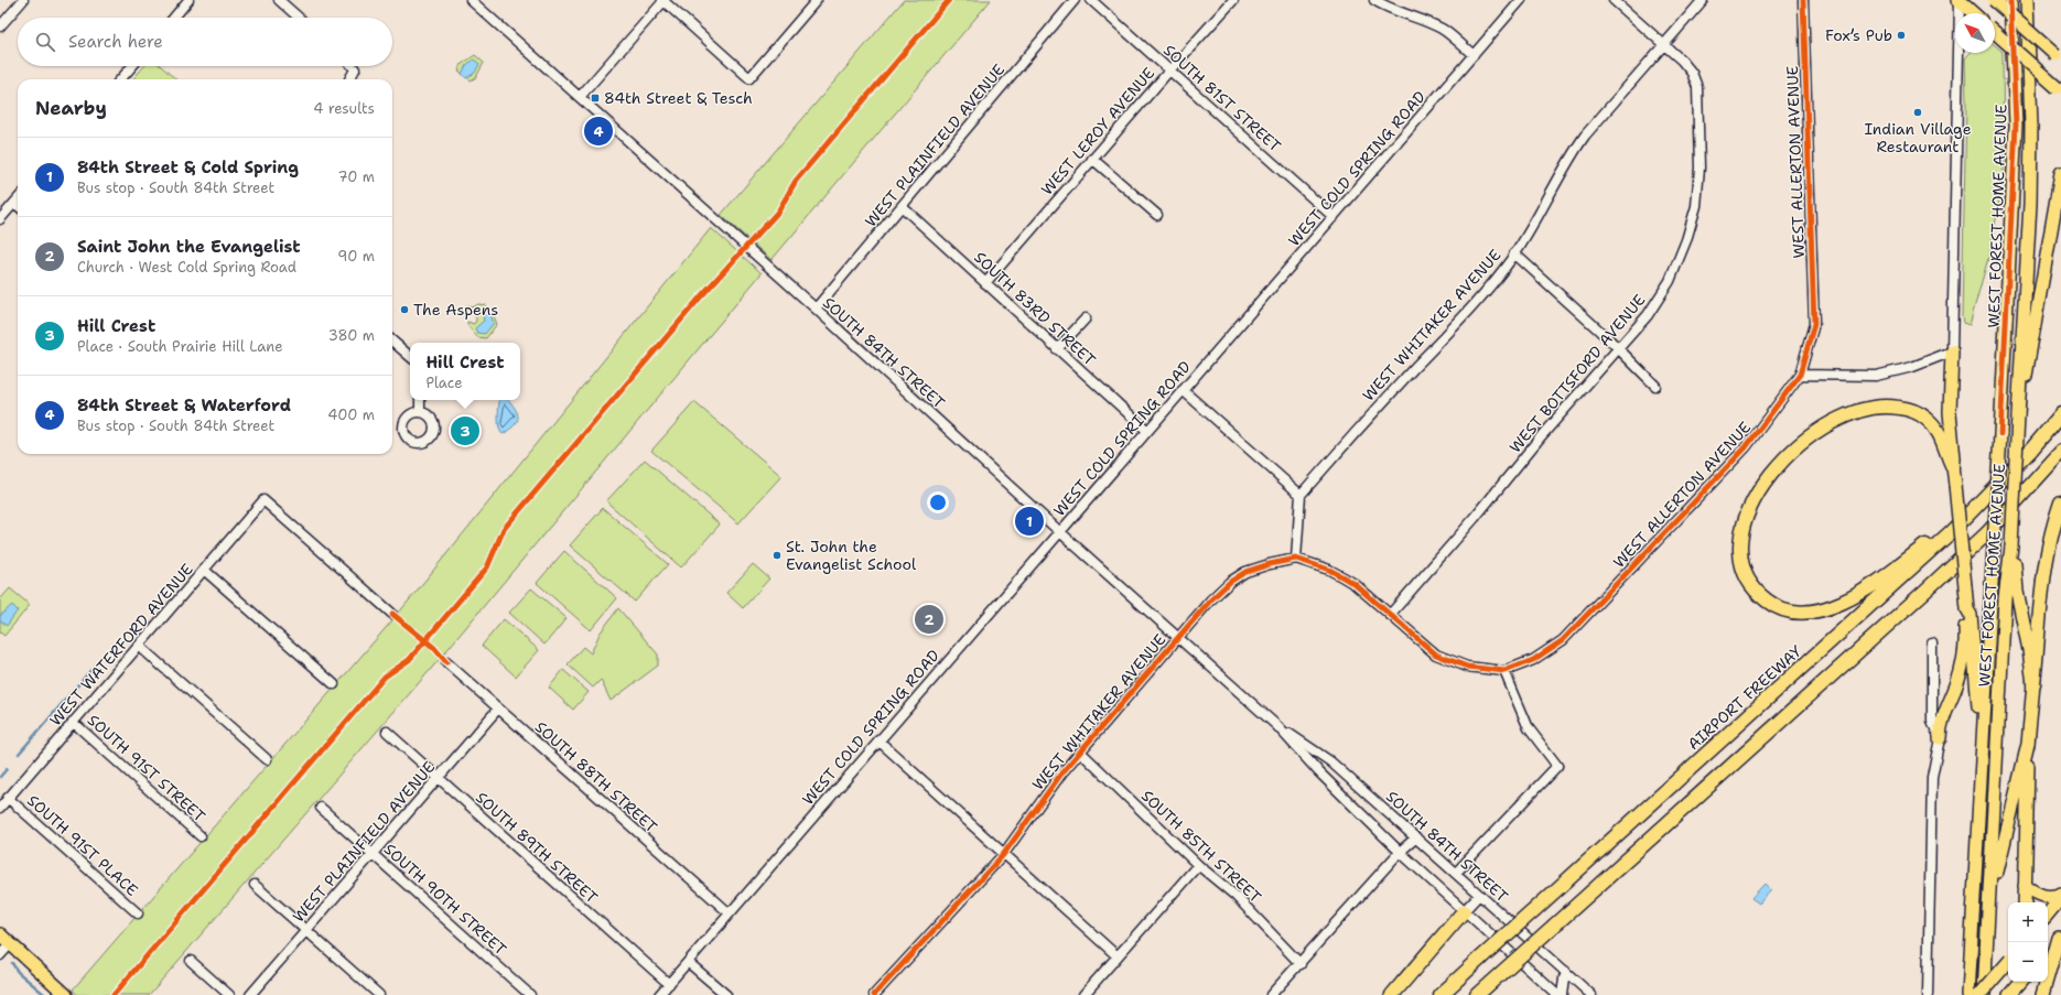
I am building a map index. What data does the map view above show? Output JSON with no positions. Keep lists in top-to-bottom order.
{
  "streets": {
    "highway": ["AIRPORT FREEWAY"],
    "main road": ["WEST FOREST HOME AVENUE"],
    "street": [
      "SOUTH 81ST STREET",
      "WEST LEROY AVENUE",
      "WEST PLAINFIELD AVENUE",
      "WEST ALLERTON AVENUE",
      "WEST COLD SPRING ROAD",
      "SOUTH 83RD STREET",
      "WEST WHITAKER AVENUE",
      "SOUTH 84TH STREET",
      "WEST BOTTSFORD AVENUE",
      "WEST WATERFORD AVENUE",
      "SOUTH 91ST STREET",
      "SOUTH 88TH STREET",
      "SOUTH 91ST PLACE",
      "SOUTH 85TH STREET",
      "SOUTH 89TH STREET",
      "SOUTH 90TH STREET"
    ]
  },
  "crossings": [
    ["SOUTH 81ST STREET", "WEST LEROY AVENUE"],
    ["SOUTH 81ST STREET", "WEST COLD SPRING ROAD"],
    ["WEST LEROY AVENUE", "SOUTH 83RD STREET"],
    ["WEST PLAINFIELD AVENUE", "SOUTH 83RD STREET"],
    ["WEST PLAINFIELD AVENUE", "SOUTH 84TH STREET"],
    ["WEST PLAINFIELD AVENUE", "SOUTH 88TH STREET"],
    ["WEST PLAINFIELD AVENUE", "SOUTH 89TH STREET"],
    ["WEST PLAINFIELD AVENUE", "SOUTH 90TH STREET"],
    ["WEST COLD SPRING ROAD", "SOUTH 83RD STREET"],
    ["WEST COLD SPRING ROAD", "SOUTH 84TH STREET"],
    ["WEST COLD SPRING ROAD", "SOUTH 88TH STREET"],
    ["WEST COLD SPRING ROAD", "SOUTH 89TH STREET"],
    ["WEST WHITAKER AVENUE", "SOUTH 84TH STREET"],
    ["WEST WHITAKER AVENUE", "WEST BOTTSFORD AVENUE"],
    ["WEST WHITAKER AVENUE", "SOUTH 85TH STREET"],
    ["WEST WATERFORD AVENUE", "SOUTH 91ST STREET"],
    ["WEST WATERFORD AVENUE", "SOUTH 91ST PLACE"]
  ],
  "places": {
    "other": [
      "Fox’s Pub",
      "Indian Village Restaurant",
      "The Aspens",
      "St. John the Evangelist School"
    ],
    "transit": ["84th Street & Tesch"]
  },
  "north": "top left",
  "page": {
    "search": "Search here",
    "heading": ["Nearby", "4 results"],
    "pins": [
      "4",
      "3",
      "1",
      "2"
    ],
    "list": [
      {
        "mark": "1",
        "name": "84th Street & Cold Spring",
        "note": "Bus stop · South 84th Street",
        "value": "70 m"
      },
      {
        "mark": "2",
        "name": "Saint John the Evangelist",
        "note": "Church · West Cold Spring Road",
        "value": "90 m"
      },
      {
        "mark": "3",
        "name": "Hill Crest",
        "note": "Place · South Prairie Hill Lane",
        "value": "380 m"
      },
      {
        "mark": "4",
        "name": "84th Street & Waterford",
        "note": "Bus stop · South 84th Street",
        "value": "400 m"
      }
    ],
    "popup": ["Hill Crest", "Place"],
    "map_buttons": ["+", "−"]
  }
}
